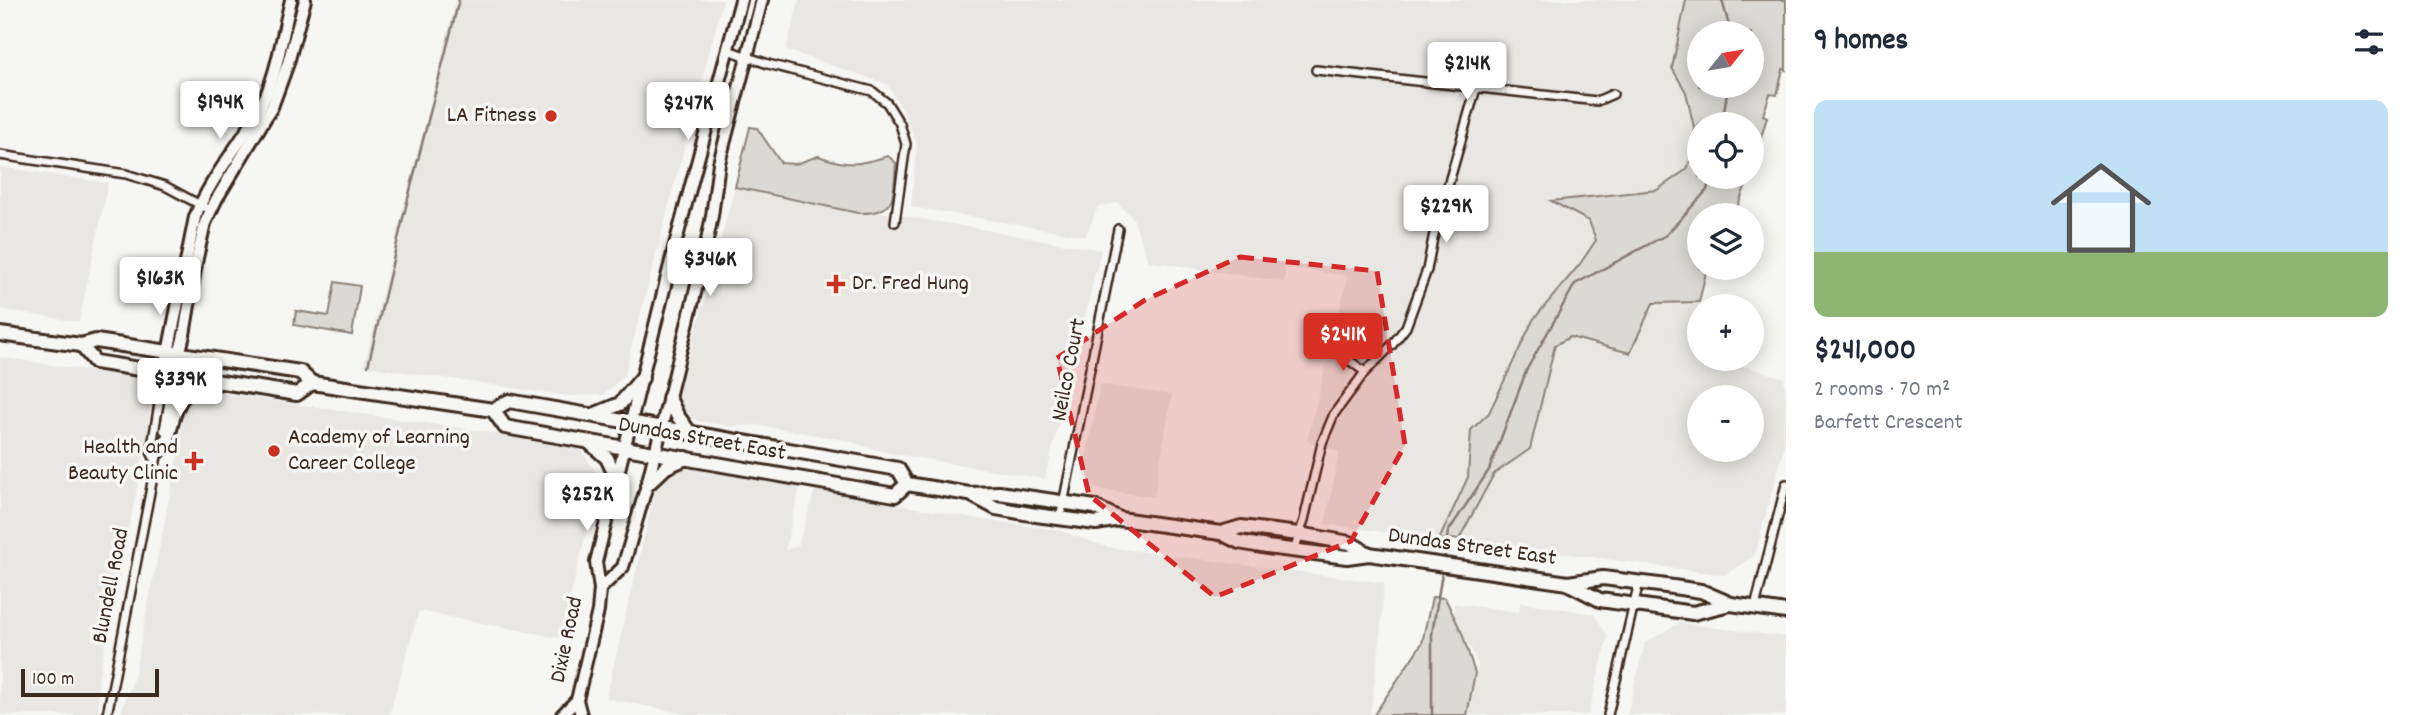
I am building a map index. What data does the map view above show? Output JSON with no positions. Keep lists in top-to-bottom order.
{
  "streets": {
    "main road": ["Dundas Street East", "Dixie Road"],
    "street": ["Neilco Court", "Blundell Road"]
  },
  "crossings": [
    ["Neilco Court", "Dundas Street East"],
    ["Dundas Street East", "Blundell Road"],
    ["Dundas Street East", "Dixie Road"]
  ],
  "places": {
    "other": ["LA Fitness", "Academy of Learning Career College"],
    "health": ["Dr. Fred Hung", "Health and Beauty Clinic"]
  },
  "scale_bar": "100 m",
  "north": "top right",
  "page": {
    "heading": "9 homes",
    "map_buttons": ["+", "−"],
    "price": [
      "$214K",
      "$194K",
      "$247K",
      "$229K",
      "$346K",
      "$163K",
      "$241K",
      "$339K",
      "$252K"
    ],
    "list": [
      {
        "name": "$241,000",
        "note": "2 rooms · 70 m² · Barfett Crescent"
      }
    ],
    "scale": "100 m"
  }
}
